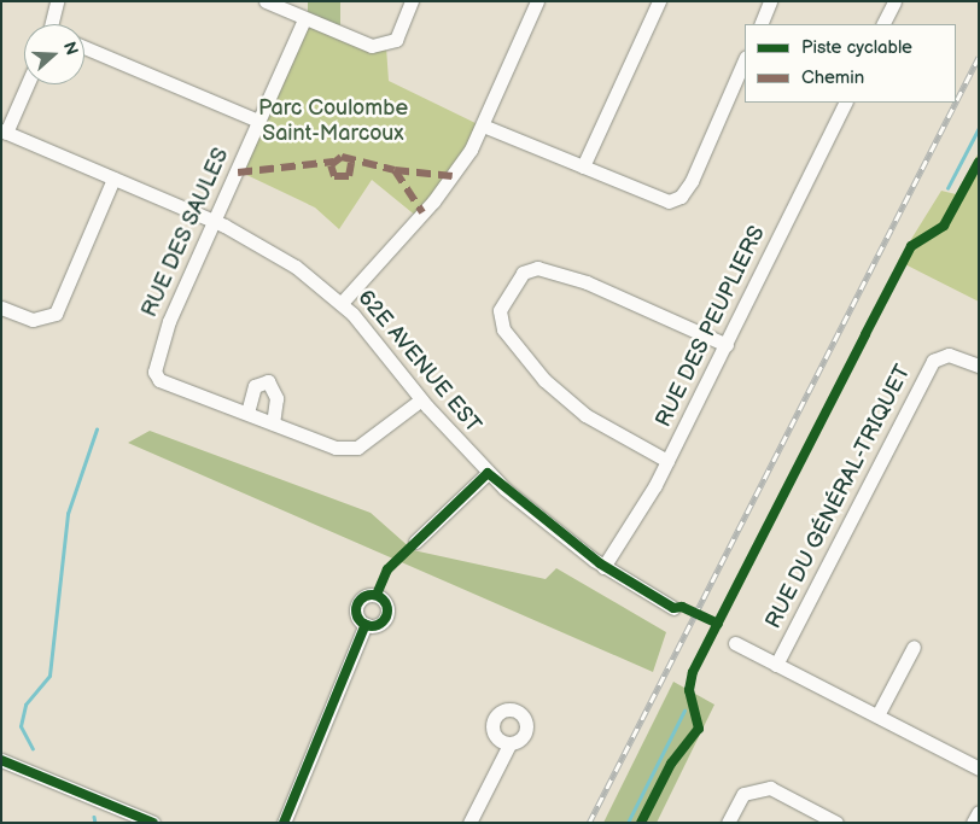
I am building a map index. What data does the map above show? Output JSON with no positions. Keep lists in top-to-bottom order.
{
  "streets": {
    "street": [
      "RUE DES SAULES",
      "RUE DES PEUPLIERS",
      "62E AVENUE EST",
      "RUE DU GÉNÉRAL-TRIQUET"
    ]
  },
  "crossings": [
    ["RUE DES SAULES", "62E AVENUE EST"],
    ["RUE DES PEUPLIERS", "62E AVENUE EST"]
  ],
  "parks": ["Parc Coulombe Saint-Marcoux"],
  "legend": ["Piste cyclable", "Chemin"],
  "north": "right"
}
